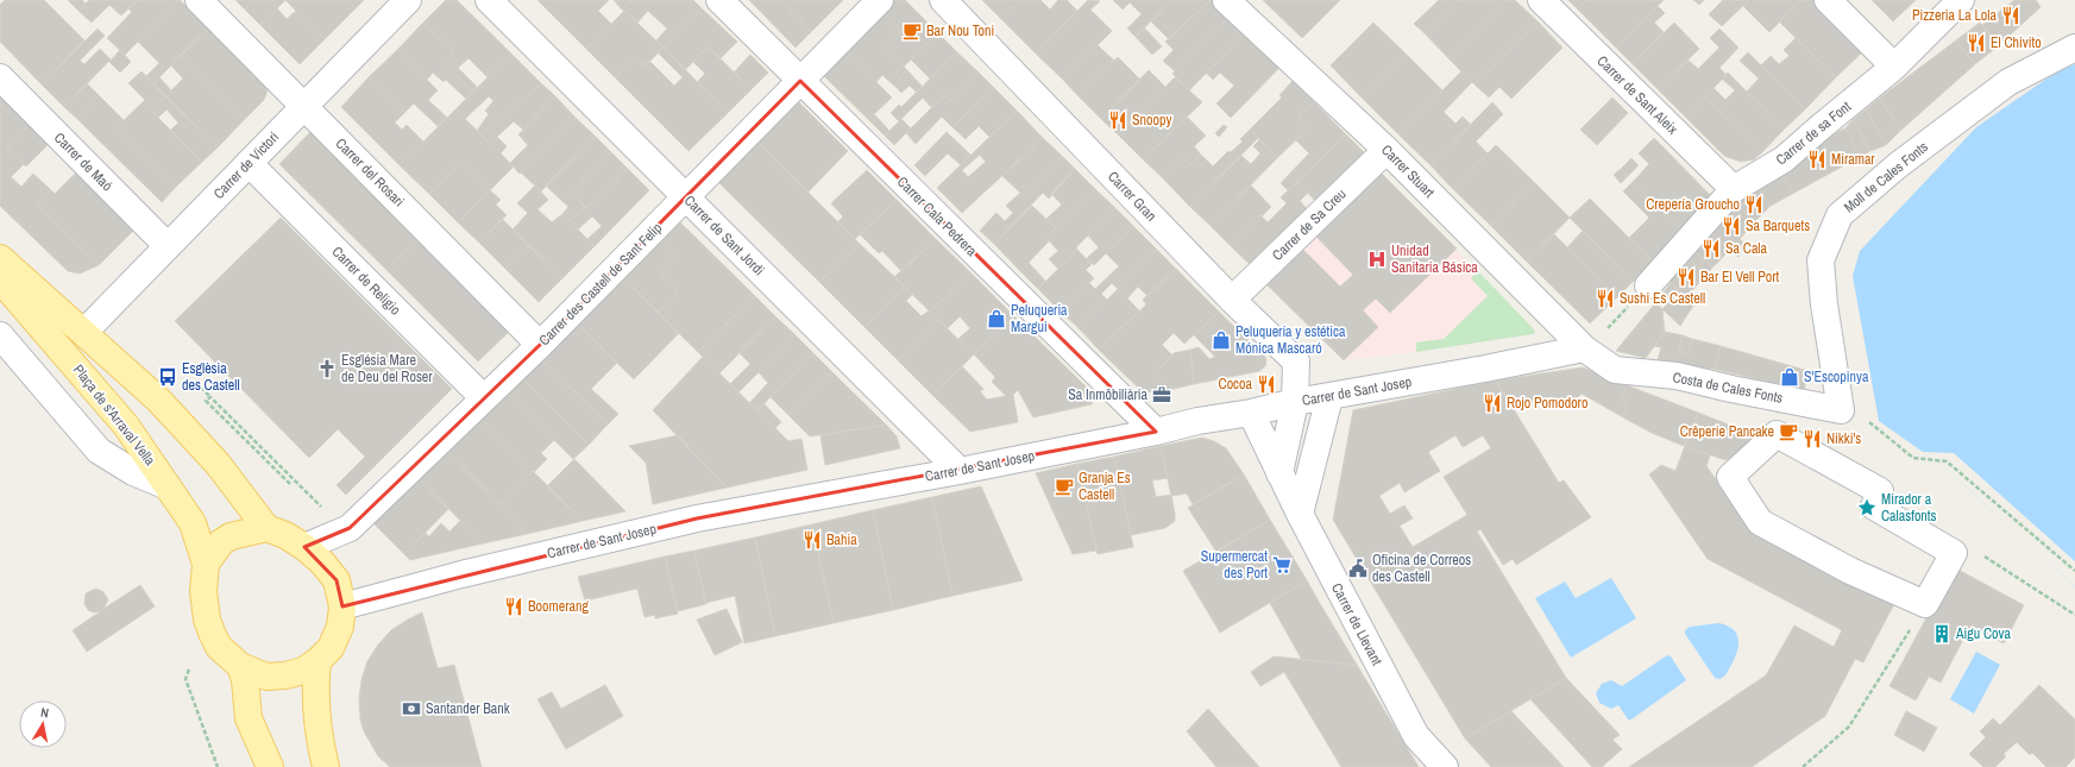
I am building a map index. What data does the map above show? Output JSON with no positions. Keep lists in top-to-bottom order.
{
  "streets": {
    "main road": ["Plaça de s'Arraval Vella"],
    "street": [
      "Carrer de Sant Aleix",
      "Carrer de sa Font",
      "Carrer de Maó",
      "Carrer de Victori",
      "Carrer Stuart",
      "Carrer del Rosari",
      "Moll de Cales Fonts",
      "Carrer Gran",
      "Carrer Cala Pedrera",
      "Carrer de Sa Creu",
      "Carrer de Sant Jordi",
      "Carrer de Religio",
      "Carrer des Castell de Sant Felip",
      "Costa de Cales Fonts",
      "Carrer de Sant Josep",
      "Carrer de Llevant"
    ]
  },
  "crossings": [
    ["Carrer de Sant Aleix", "Carrer de sa Font"],
    ["Carrer de Maó", "Carrer de Victori"],
    ["Carrer de Victori", "Carrer del Rosari"],
    ["Carrer de Victori", "Carrer de Religio"],
    ["Carrer Stuart", "Carrer de Sa Creu"],
    ["Carrer Stuart", "Costa de Cales Fonts"],
    ["Carrer Stuart", "Carrer de Sant Josep"],
    ["Carrer del Rosari", "Carrer des Castell de Sant Felip"],
    ["Moll de Cales Fonts", "Costa de Cales Fonts"],
    ["Carrer Gran", "Carrer de Sa Creu"],
    ["Carrer Gran", "Carrer de Sant Josep"],
    ["Carrer Cala Pedrera", "Carrer des Castell de Sant Felip"],
    ["Carrer Cala Pedrera", "Carrer de Sant Josep"],
    ["Carrer de Sant Jordi", "Carrer des Castell de Sant Felip"],
    ["Carrer de Sant Jordi", "Carrer de Sant Josep"],
    ["Carrer de Religio", "Carrer des Castell de Sant Felip"],
    ["Carrer des Castell de Sant Felip", "Carrer de Sant Josep"],
    ["Carrer des Castell de Sant Felip", "Plaça de s'Arraval Vella"],
    ["Costa de Cales Fonts", "Carrer de Sant Josep"],
    ["Carrer de Sant Josep", "Plaça de s'Arraval Vella"],
    ["Carrer de Sant Josep", "Carrer de Llevant"]
  ],
  "places": {
    "restaurant": [
      "Pizzeria La Lola",
      "El Chivito",
      "Snoopy",
      "Miramar",
      "Crepería Groucho",
      "Sa Barquets",
      "Sa Cala",
      "Bar El Vell Port",
      "Sushi Es Castell",
      "Cocoa",
      "Rojo Pomodoro",
      "Nikki's",
      "Bahia",
      "Boomerang"
    ],
    "cafe": ["Bar Nou Toni", "Crêperie Pancake", "Granja Es Castell"],
    "hospital": ["Unidad Sanitaria Básica"],
    "shop": ["Peluqueria Margui", "Peluquería y estética Mónica Mascaró", "S'Escopinya"],
    "church": ["Església Mare de Deu del Roser"],
    "bus stop": ["Esglèsia des Castell"],
    "office": ["Sa Inmôbiliària"],
    "place": ["Mirador a Calasfonts"],
    "supermarket": ["Supermercat des Port"],
    "public building": ["Oficina de Correos des Castell"],
    "building": ["Aigu Cova"],
    "bank": ["Santander Bank"]
  },
  "north": "top"
}
